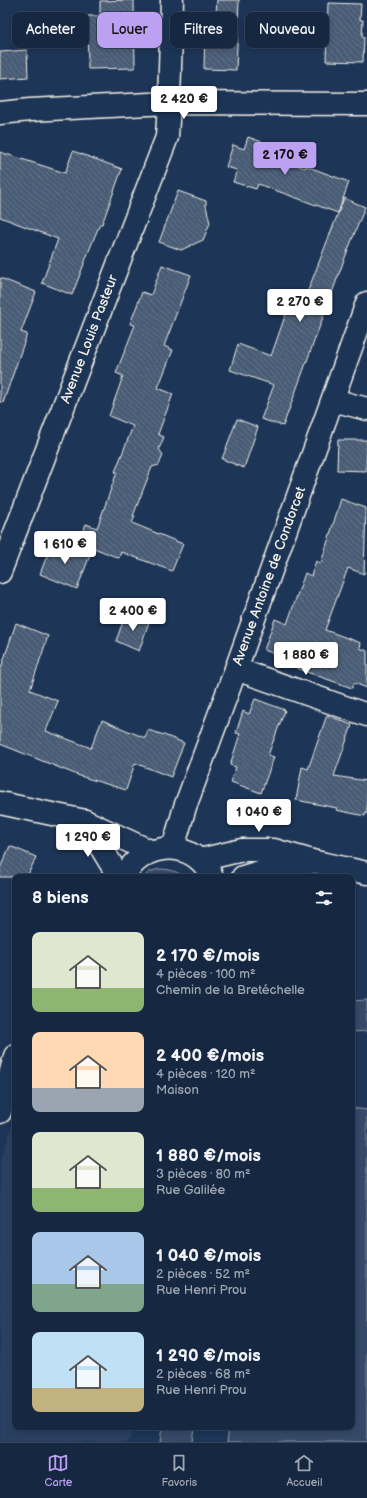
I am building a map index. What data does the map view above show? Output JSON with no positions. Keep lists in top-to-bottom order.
{
  "streets": {
    "street": ["Avenue Louis Pasteur", "Avenue Antoine de Condorcet"]
  },
  "page": {
    "chip": [
      "Acheter",
      "Louer",
      "Filtres",
      "Nouveau"
    ],
    "price": [
      "2 420 €",
      "2 170 €",
      "2 270 €",
      "1 610 €",
      "2 400 €",
      "1 880 €",
      "1 040 €",
      "1 290 €"
    ],
    "heading": "8 biens",
    "list": [
      {
        "name": "2 170 €/mois",
        "note": "4 pièces · 100 m² · Chemin de la Bretéchelle"
      },
      {
        "name": "2 400 €/mois",
        "note": "4 pièces · 120 m² · Maison"
      },
      {
        "name": "1 880 €/mois",
        "note": "3 pièces · 80 m² · Rue Galilée"
      },
      {
        "name": "1 040 €/mois",
        "note": "2 pièces · 52 m² · Rue Henri Prou"
      },
      {
        "name": "1 290 €/mois",
        "note": "2 pièces · 68 m² · Rue Henri Prou"
      }
    ],
    "tabs": ["Carte", "Favoris", "Accueil"]
  }
}
